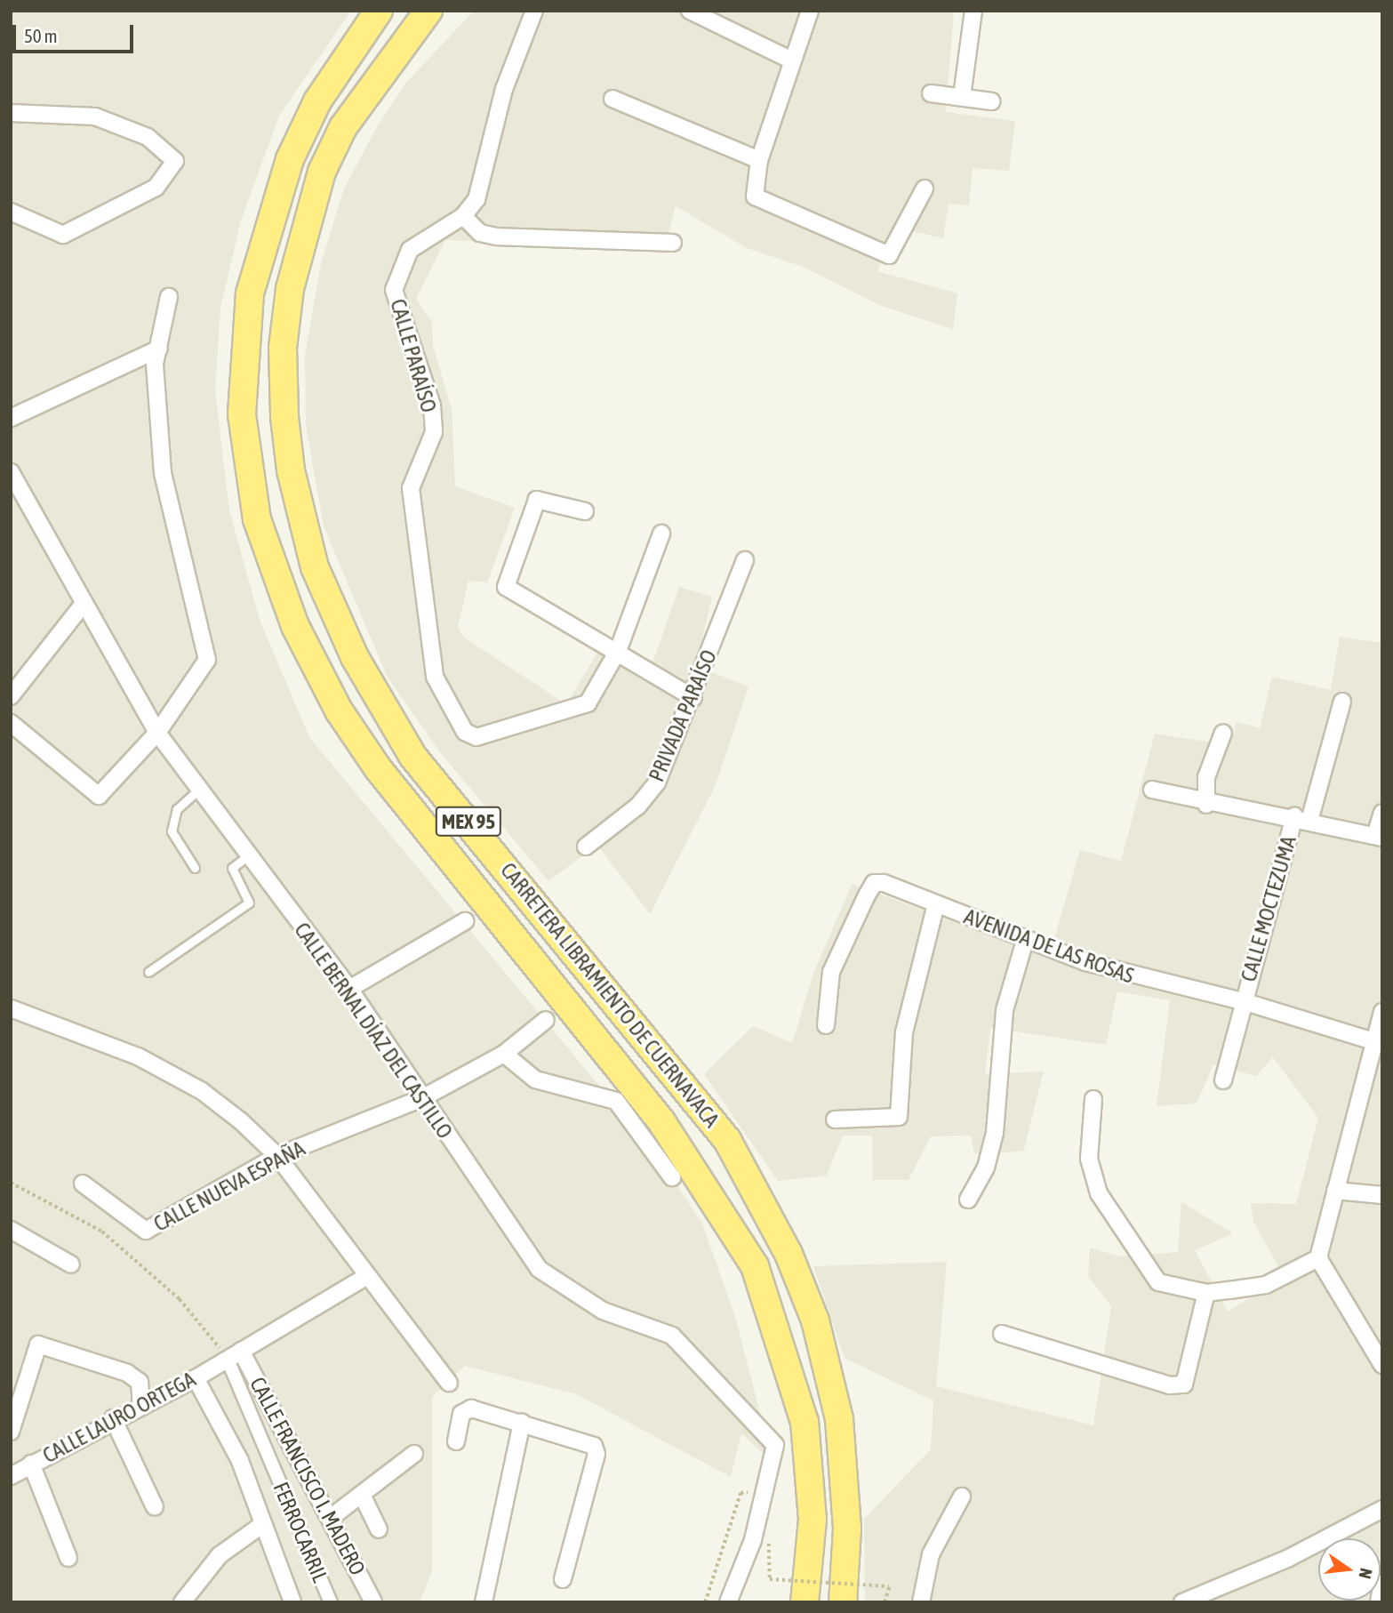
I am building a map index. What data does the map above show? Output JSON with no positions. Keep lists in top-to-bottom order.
{
  "streets": {
    "highway": ["MEX 95", "CARRETERA LIBRAMIENTO DE CUERNAVACA"],
    "street": [
      "CALLE PARAÍSO",
      "PRIVADA PARAÍSO",
      "CALLE MOCTEZUMA",
      "AVENIDA DE LAS ROSAS",
      "CALLE BERNAL DÍAZ DEL CASTILLO",
      "CALLE NUEVA ESPAÑA",
      "CALLE LAURO ORTEGA",
      "CALLE FRANCISCO I. MADERO",
      "FERROCARRIL"
    ]
  },
  "crossings": [
    ["CALLE MOCTEZUMA", "AVENIDA DE LAS ROSAS"],
    ["CALLE BERNAL DÍAZ DEL CASTILLO", "CALLE NUEVA ESPAÑA"],
    ["CALLE LAURO ORTEGA", "CALLE FRANCISCO I. MADERO"],
    ["CALLE LAURO ORTEGA", "FERROCARRIL"]
  ],
  "scale_bar": "50 m",
  "north": "right"
}
